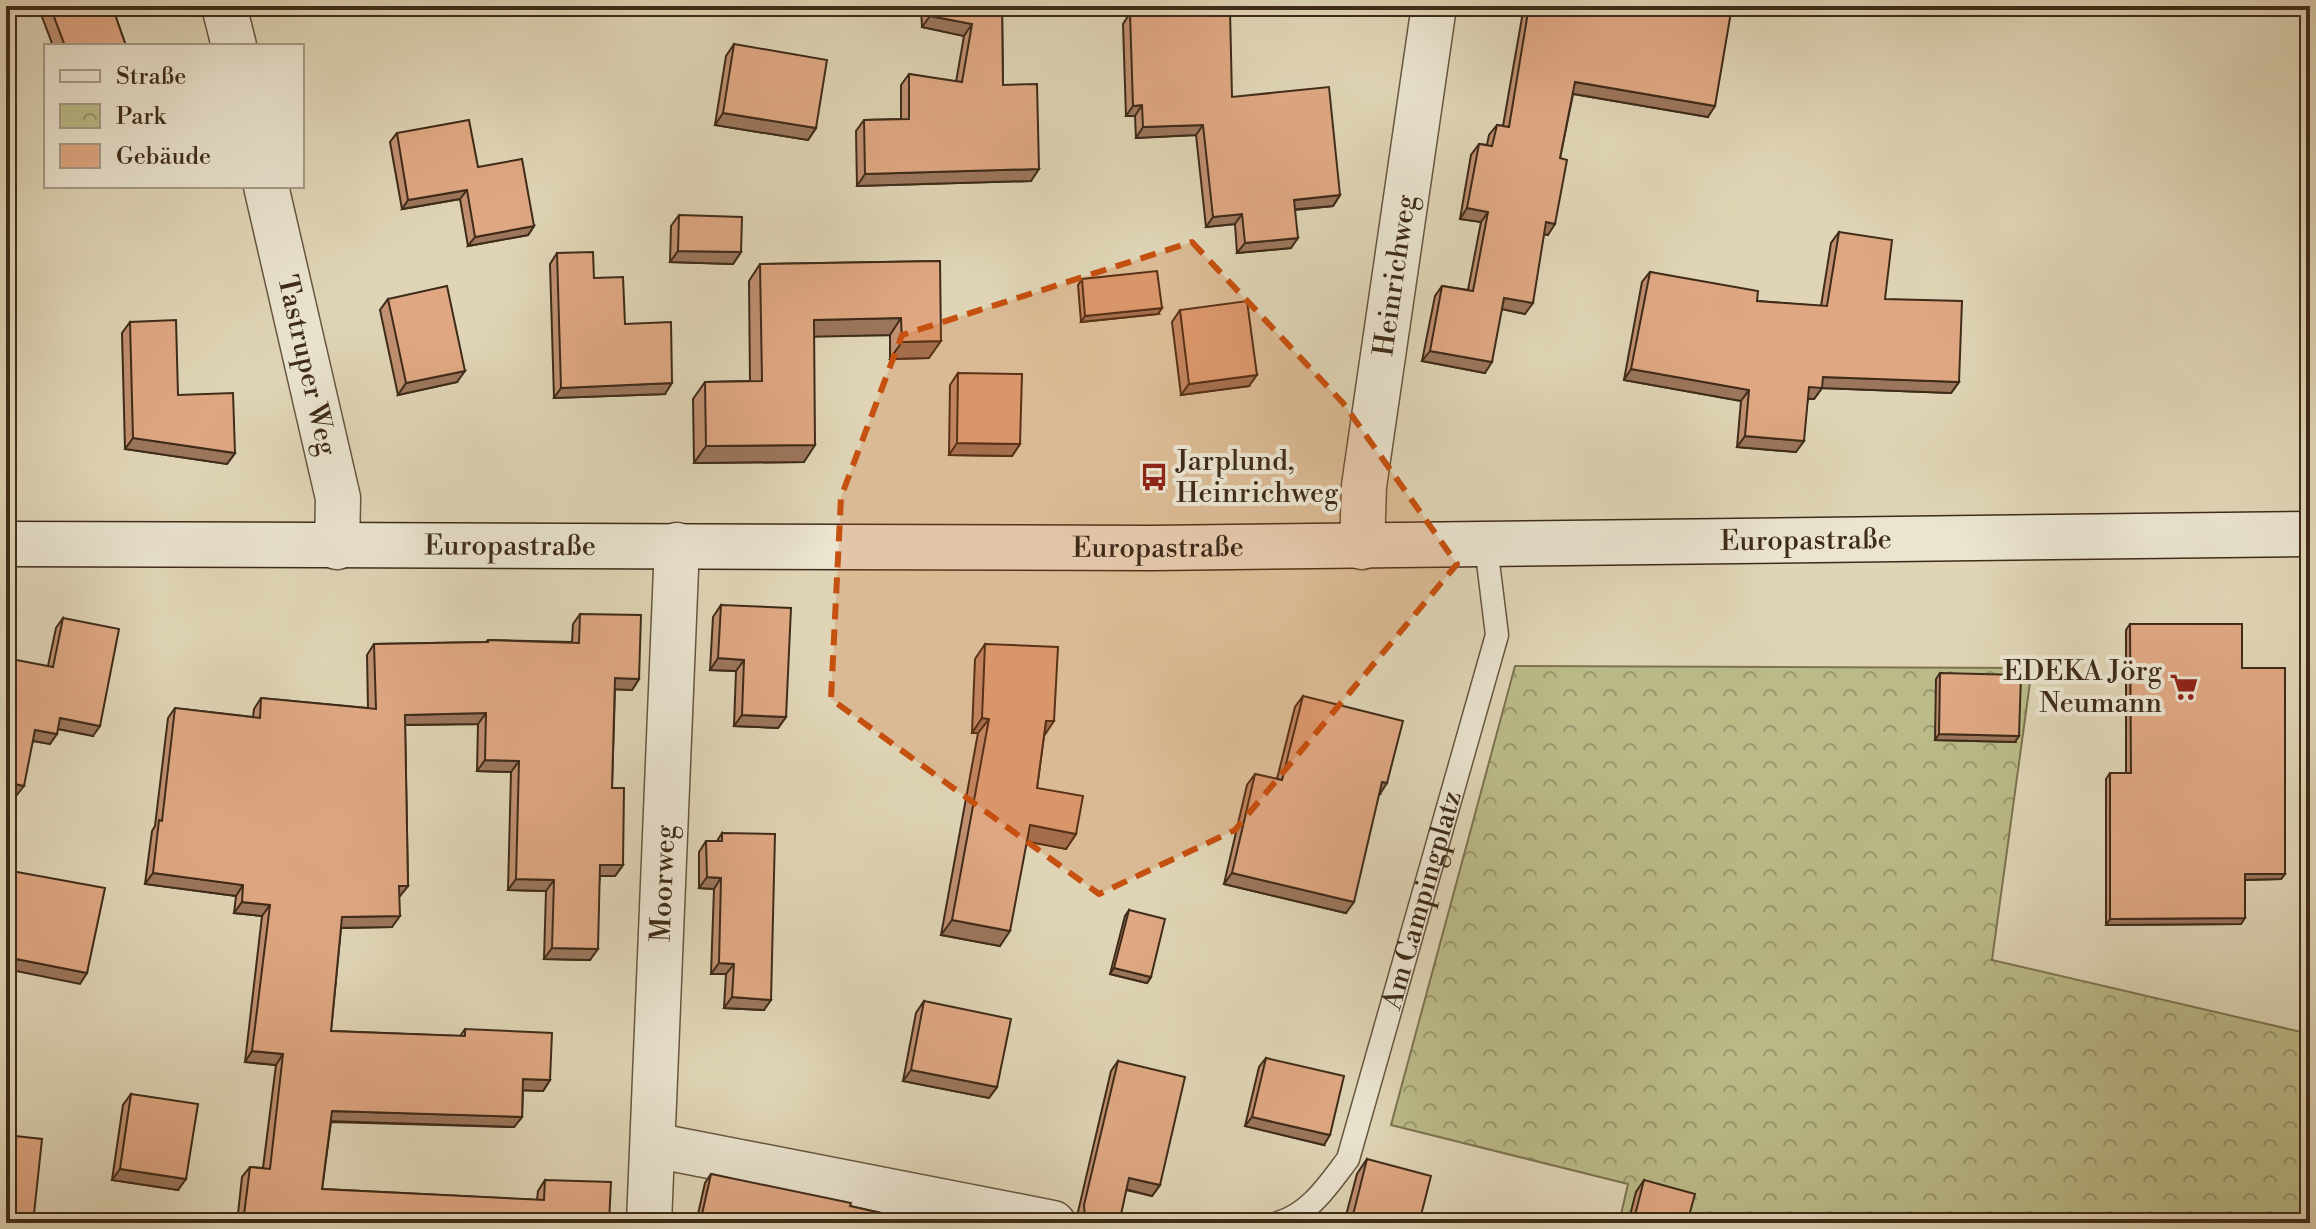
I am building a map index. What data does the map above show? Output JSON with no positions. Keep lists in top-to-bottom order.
{
  "streets": {
    "main road": [
      "Heinrichweg",
      "Tastruper Weg",
      "Europastraße",
      "Moorweg"
    ],
    "lane": ["Am Campingplatz"]
  },
  "crossings": [
    ["Heinrichweg", "Europastraße"],
    ["Tastruper Weg", "Europastraße"],
    ["Europastraße", "Moorweg"],
    ["Europastraße", "Am Campingplatz"]
  ],
  "places": {
    "bus stop": ["Jarplund, Heinrichweg"],
    "supermarket": ["EDEKA Jörg Neumann"]
  },
  "legend": ["Straße", "Park", "Gebäude"]
}
